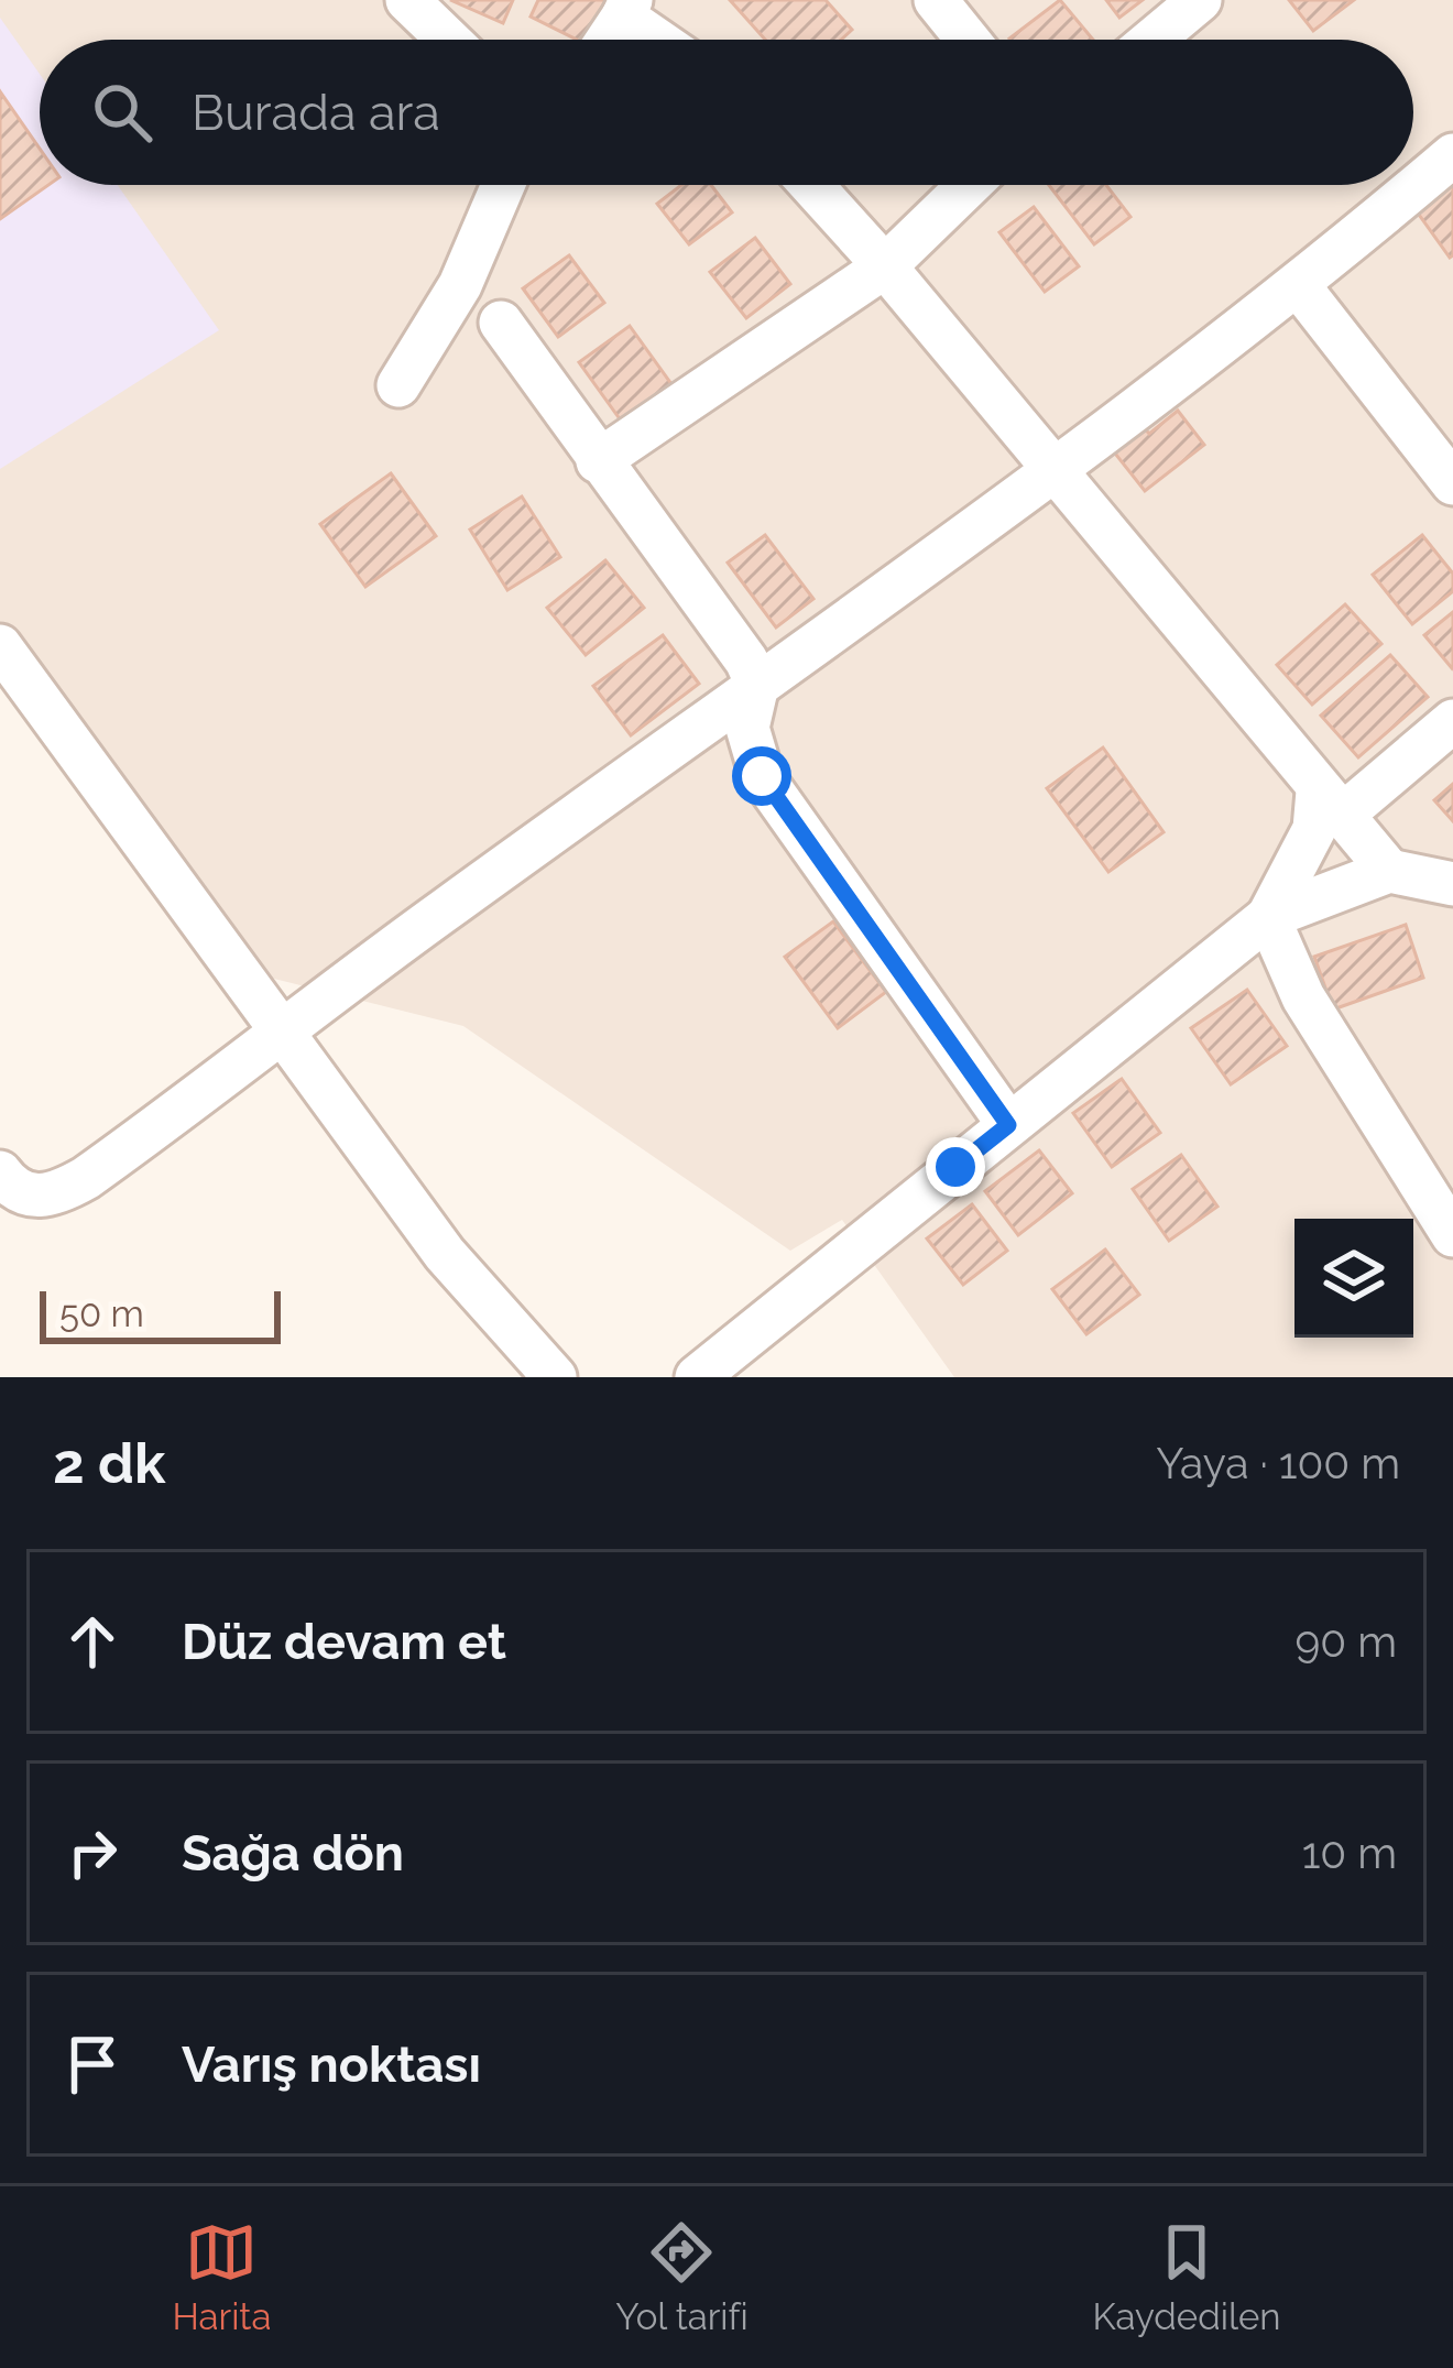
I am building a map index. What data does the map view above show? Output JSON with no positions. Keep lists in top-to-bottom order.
{
  "scale_bar": "50 m",
  "page": {
    "search": "Burada ara",
    "scale": "50 m",
    "heading": ["2 dk", "Yaya · 100 m"],
    "list": [
      ["Düz devam et", "90 m"],
      ["Sağa dön", "10 m"],
      "Varış noktası"
    ],
    "nav": ["Harita", "Yol tarifi", "Kaydedilen"]
  }
}
